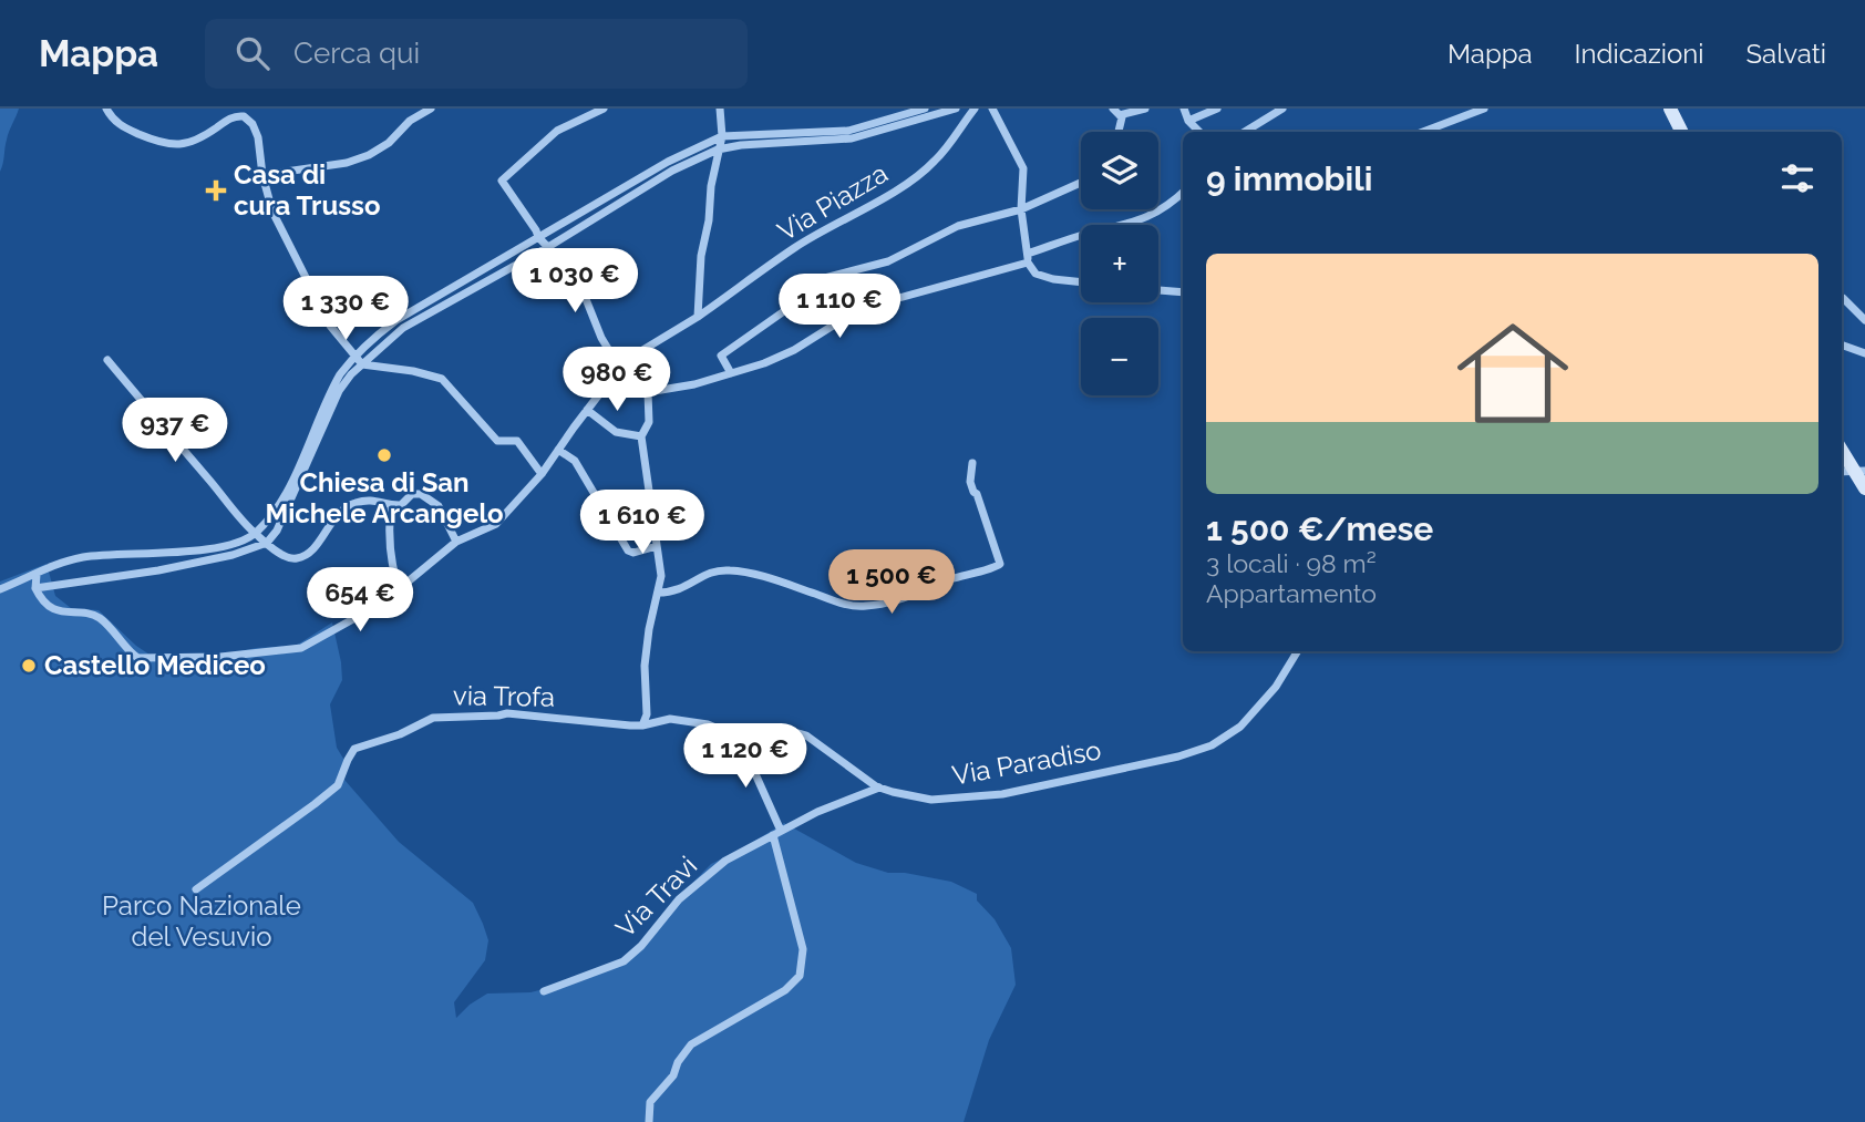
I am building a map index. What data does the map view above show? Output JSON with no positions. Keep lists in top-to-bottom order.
{
  "streets": {
    "street": [
      "Via Piazza",
      "via Trofa",
      "Via Paradiso",
      "Via Travi"
    ]
  },
  "crossings": [
    ["via Trofa", "Via Paradiso"],
    ["Via Paradiso", "Via Travi"]
  ],
  "parks": ["Parco Nazionale del Vesuvio"],
  "places": {
    "health": ["Casa di cura Trusso"],
    "other": ["Chiesa di San Michele Arcangelo", "Castello Mediceo"]
  },
  "page": {
    "header": "Mappa",
    "search": "Cerca qui",
    "nav": ["Mappa", "Indicazioni", "Salvati"],
    "map_buttons": ["+", "−"],
    "heading": "9 immobili",
    "list": [
      {
        "name": "1 500 €/mese",
        "note": "3 locali · 98 m² · Appartamento"
      }
    ],
    "price": [
      "1 030 €",
      "1 110 €",
      "1 330 €",
      "980 €",
      "937 €",
      "1 610 €",
      "1 500 €",
      "654 €",
      "1 120 €"
    ]
  }
}
